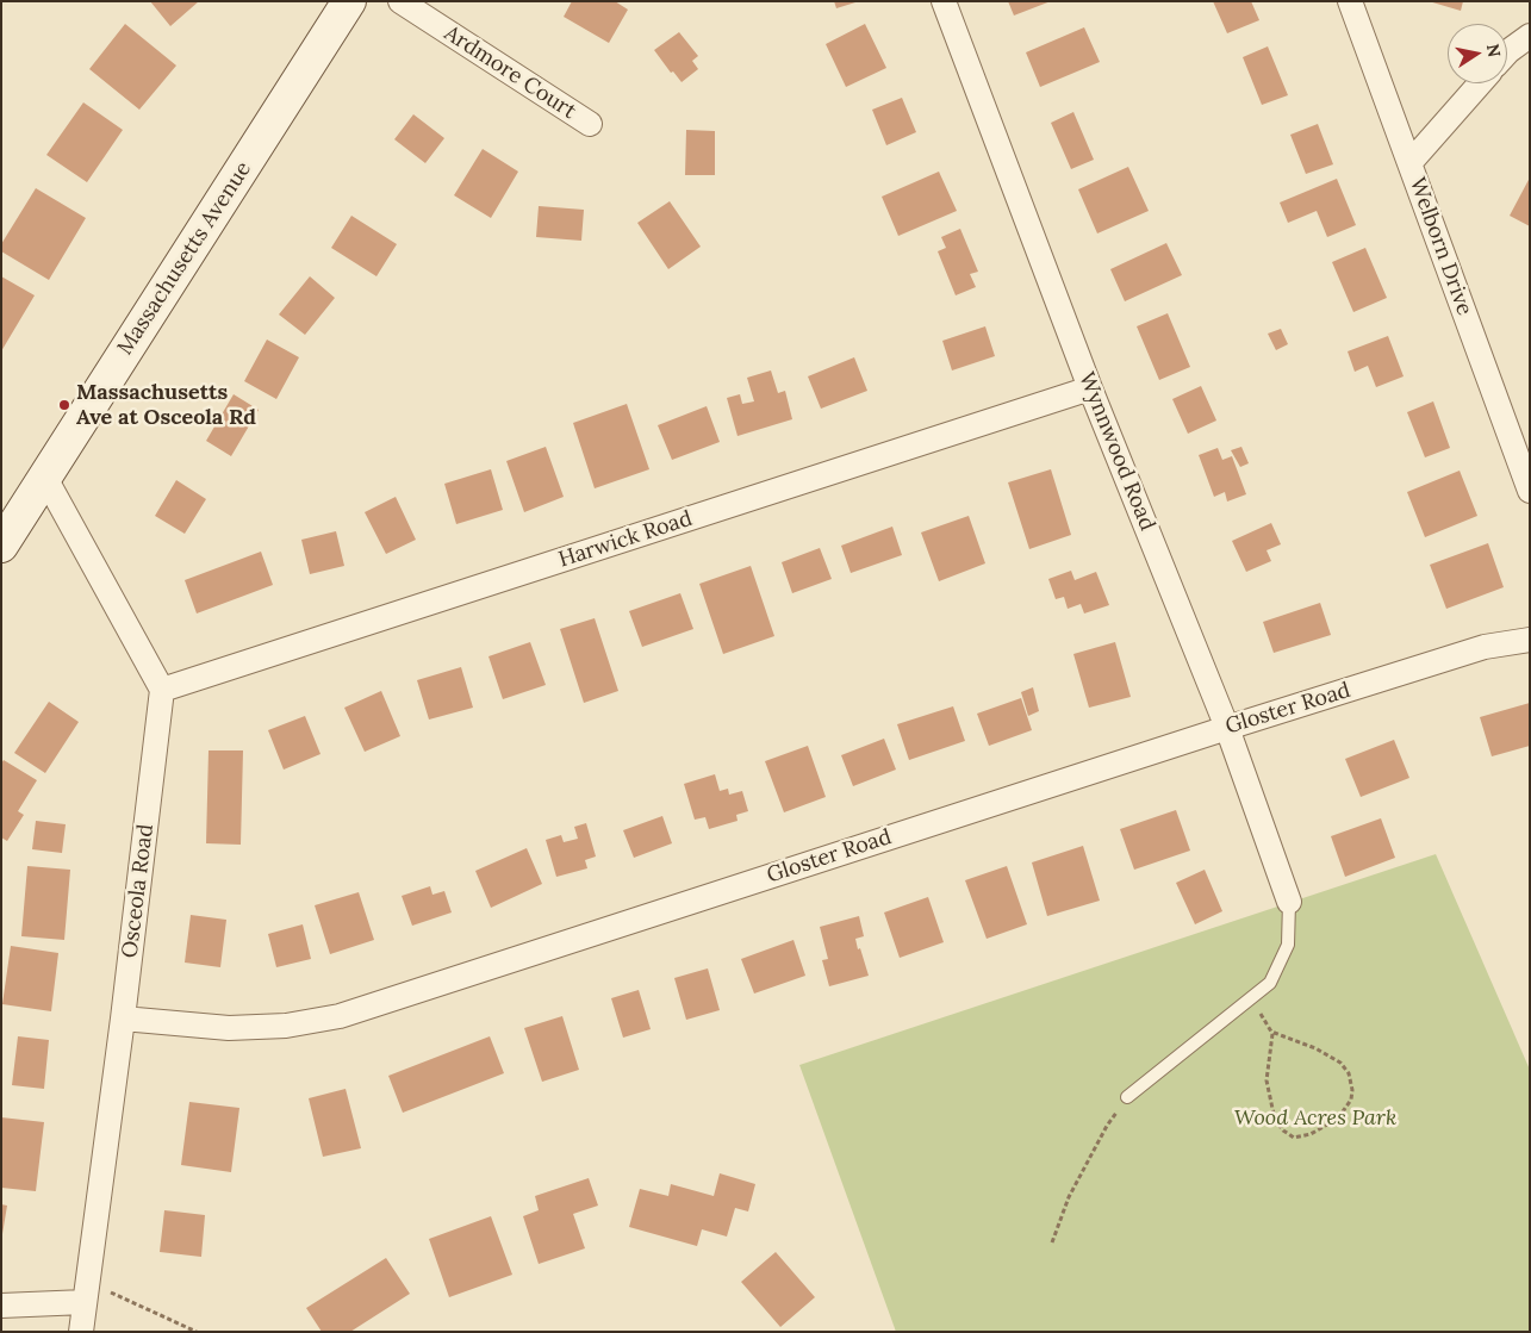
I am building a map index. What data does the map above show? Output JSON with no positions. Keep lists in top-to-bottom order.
{
  "streets": {
    "main road": ["Massachusetts Avenue"],
    "street": [
      "Ardmore Court",
      "Welborn Drive",
      "Wynnwood Road",
      "Harwick Road",
      "Gloster Road",
      "Osceola Road"
    ]
  },
  "crossings": [
    ["Wynnwood Road", "Harwick Road"],
    ["Wynnwood Road", "Gloster Road"],
    ["Harwick Road", "Osceola Road"],
    ["Gloster Road", "Osceola Road"]
  ],
  "parks": ["Wood Acres Park"],
  "places": ["Massachusetts Ave at Osceola Rd"],
  "north": "right"
}
